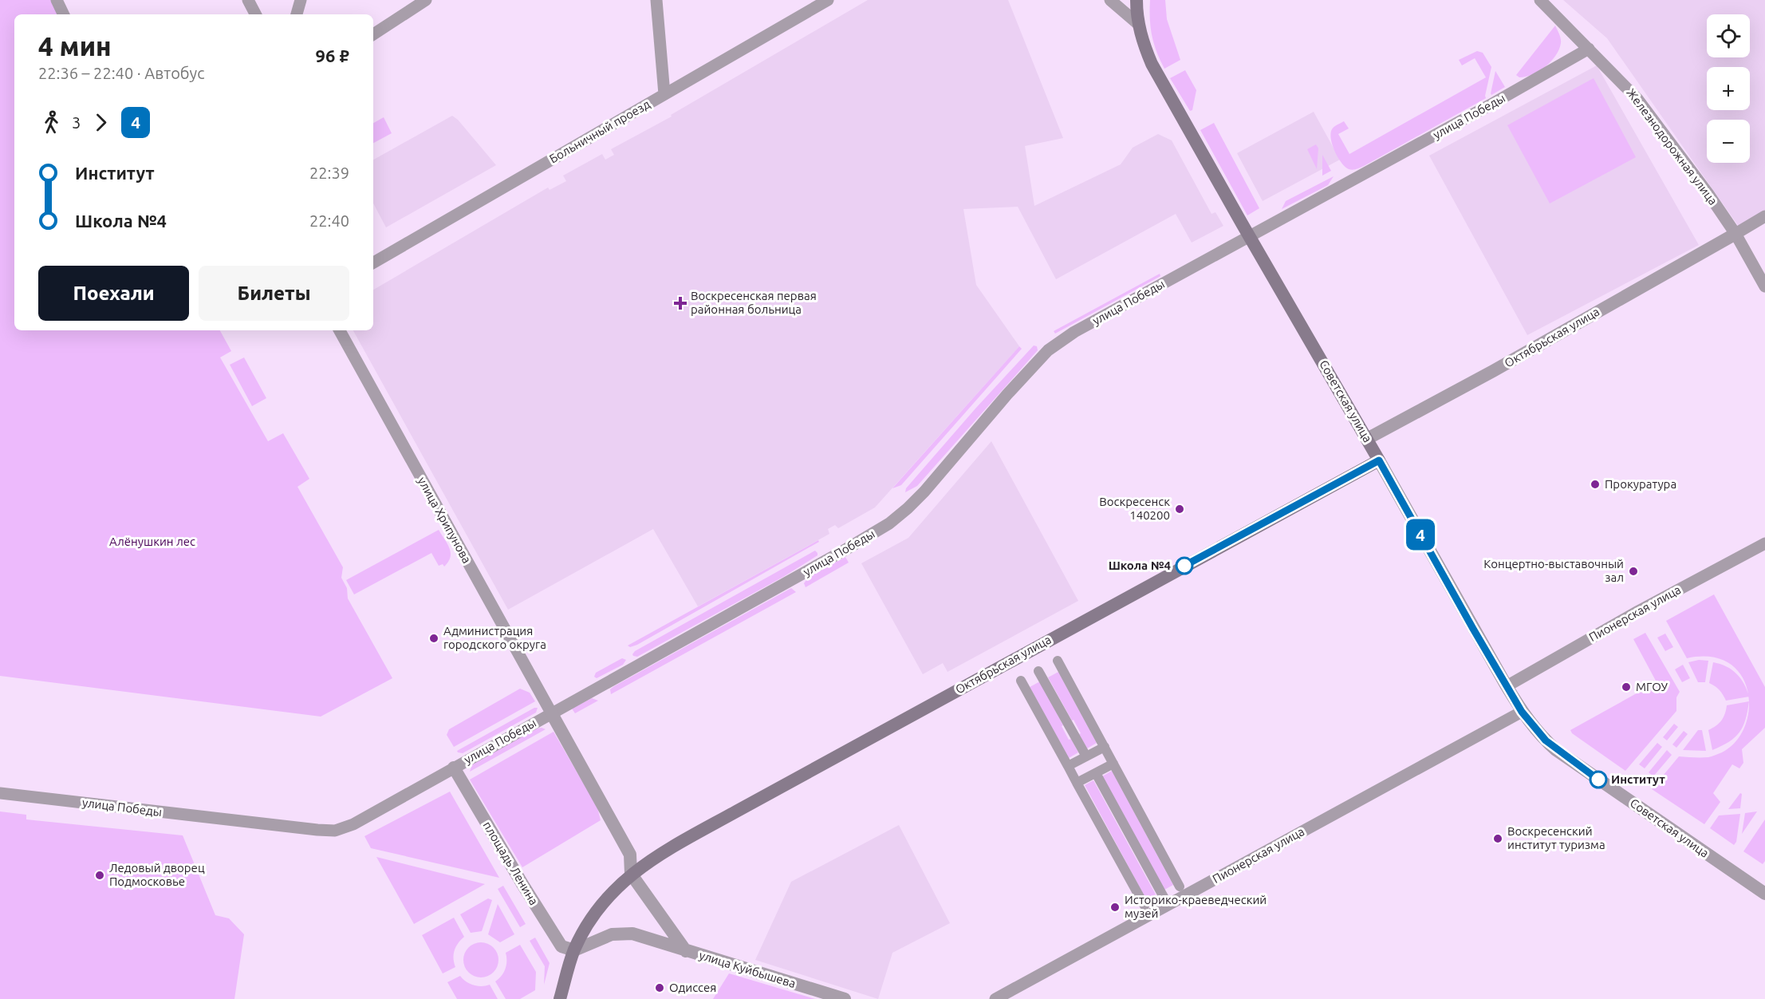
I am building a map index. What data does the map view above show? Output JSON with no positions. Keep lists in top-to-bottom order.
{
  "streets": {
    "main road": ["Октябрьская улица", "Советская улица"],
    "street": [
      "улица Победы",
      "Больничный проезд",
      "Железнодорожная улица",
      "улица Хрипунова",
      "Пионерская улица",
      "площадь Ленина",
      "улица Куйбышева"
    ]
  },
  "crossings": [
    ["улица Победы", "Железнодорожная улица"],
    ["улица Победы", "Советская улица"],
    ["улица Победы", "улица Хрипунова"],
    ["улица Победы", "площадь Ленина"],
    ["Железнодорожная улица", "Октябрьская улица"],
    ["Октябрьская улица", "Советская улица"],
    ["Октябрьская улица", "площадь Ленина"],
    ["Октябрьская улица", "улица Куйбышева"],
    ["Советская улица", "Пионерская улица"]
  ],
  "parks": ["Алёнушкин лес"],
  "places": {
    "health": ["Воскресенская первая районная больница"],
    "other": [
      "Прокуратура",
      "Воскресенск 140200",
      "Школа №4",
      "Концертно-выставочный зал",
      "Администрация городского округа",
      "МГОУ",
      "Институт",
      "Воскресенский институт туризма",
      "Ледовый дворец Подмосковье",
      "Историко-краеведческий музей",
      "Одиссея"
    ]
  },
  "lines": ["bus line 4"],
  "page": {
    "on_map": "4",
    "map_buttons": ["+", "−"],
    "heading": ["4 мин", "22:36 – 22:40 · Автобус", "96 ₽"],
    "legs": ["3", "4"],
    "list": [
      {
        "name": "Институт",
        "value": "22:39"
      },
      {
        "name": "Школа №4",
        "value": "22:40"
      }
    ],
    "buttons": ["Поехали", "Билеты"]
  }
}
